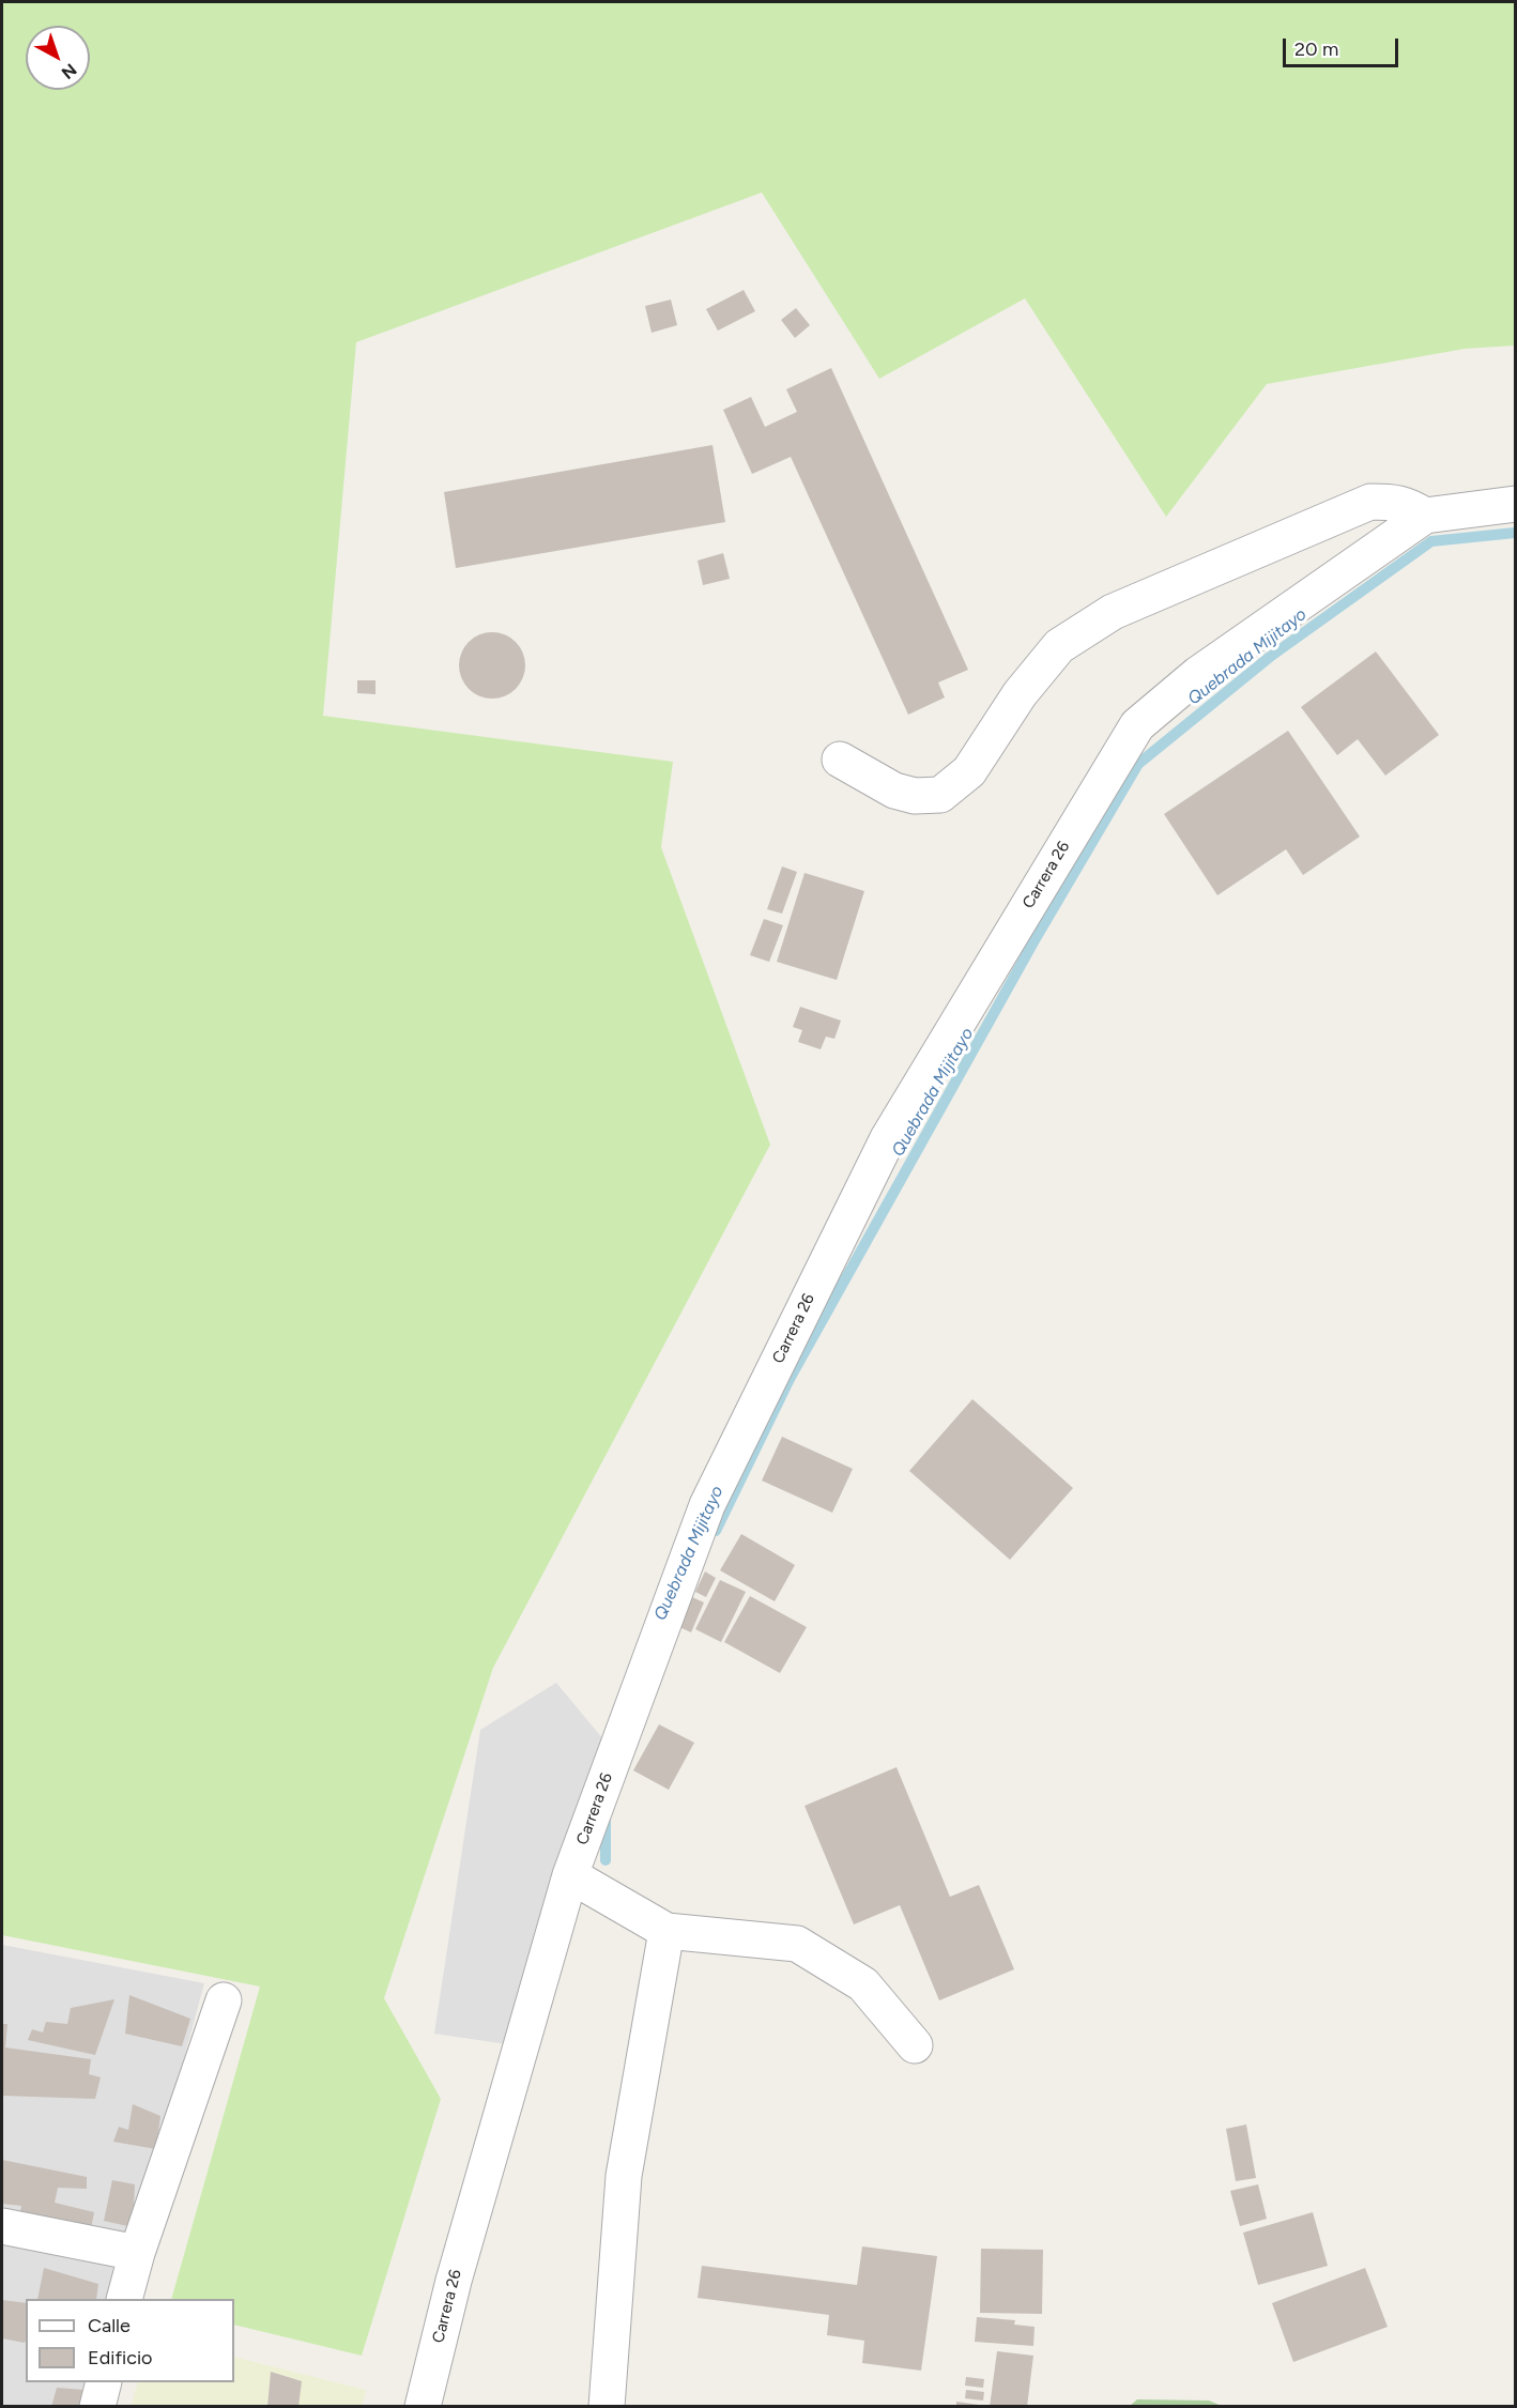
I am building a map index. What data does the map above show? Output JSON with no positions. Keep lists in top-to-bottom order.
{
  "streets": {
    "street": ["Carrera 26"]
  },
  "water": ["Quebrada Mijitayo"],
  "legend": ["Calle", "Edificio"],
  "scale_bar": "20 m",
  "north": "bottom right"
}
